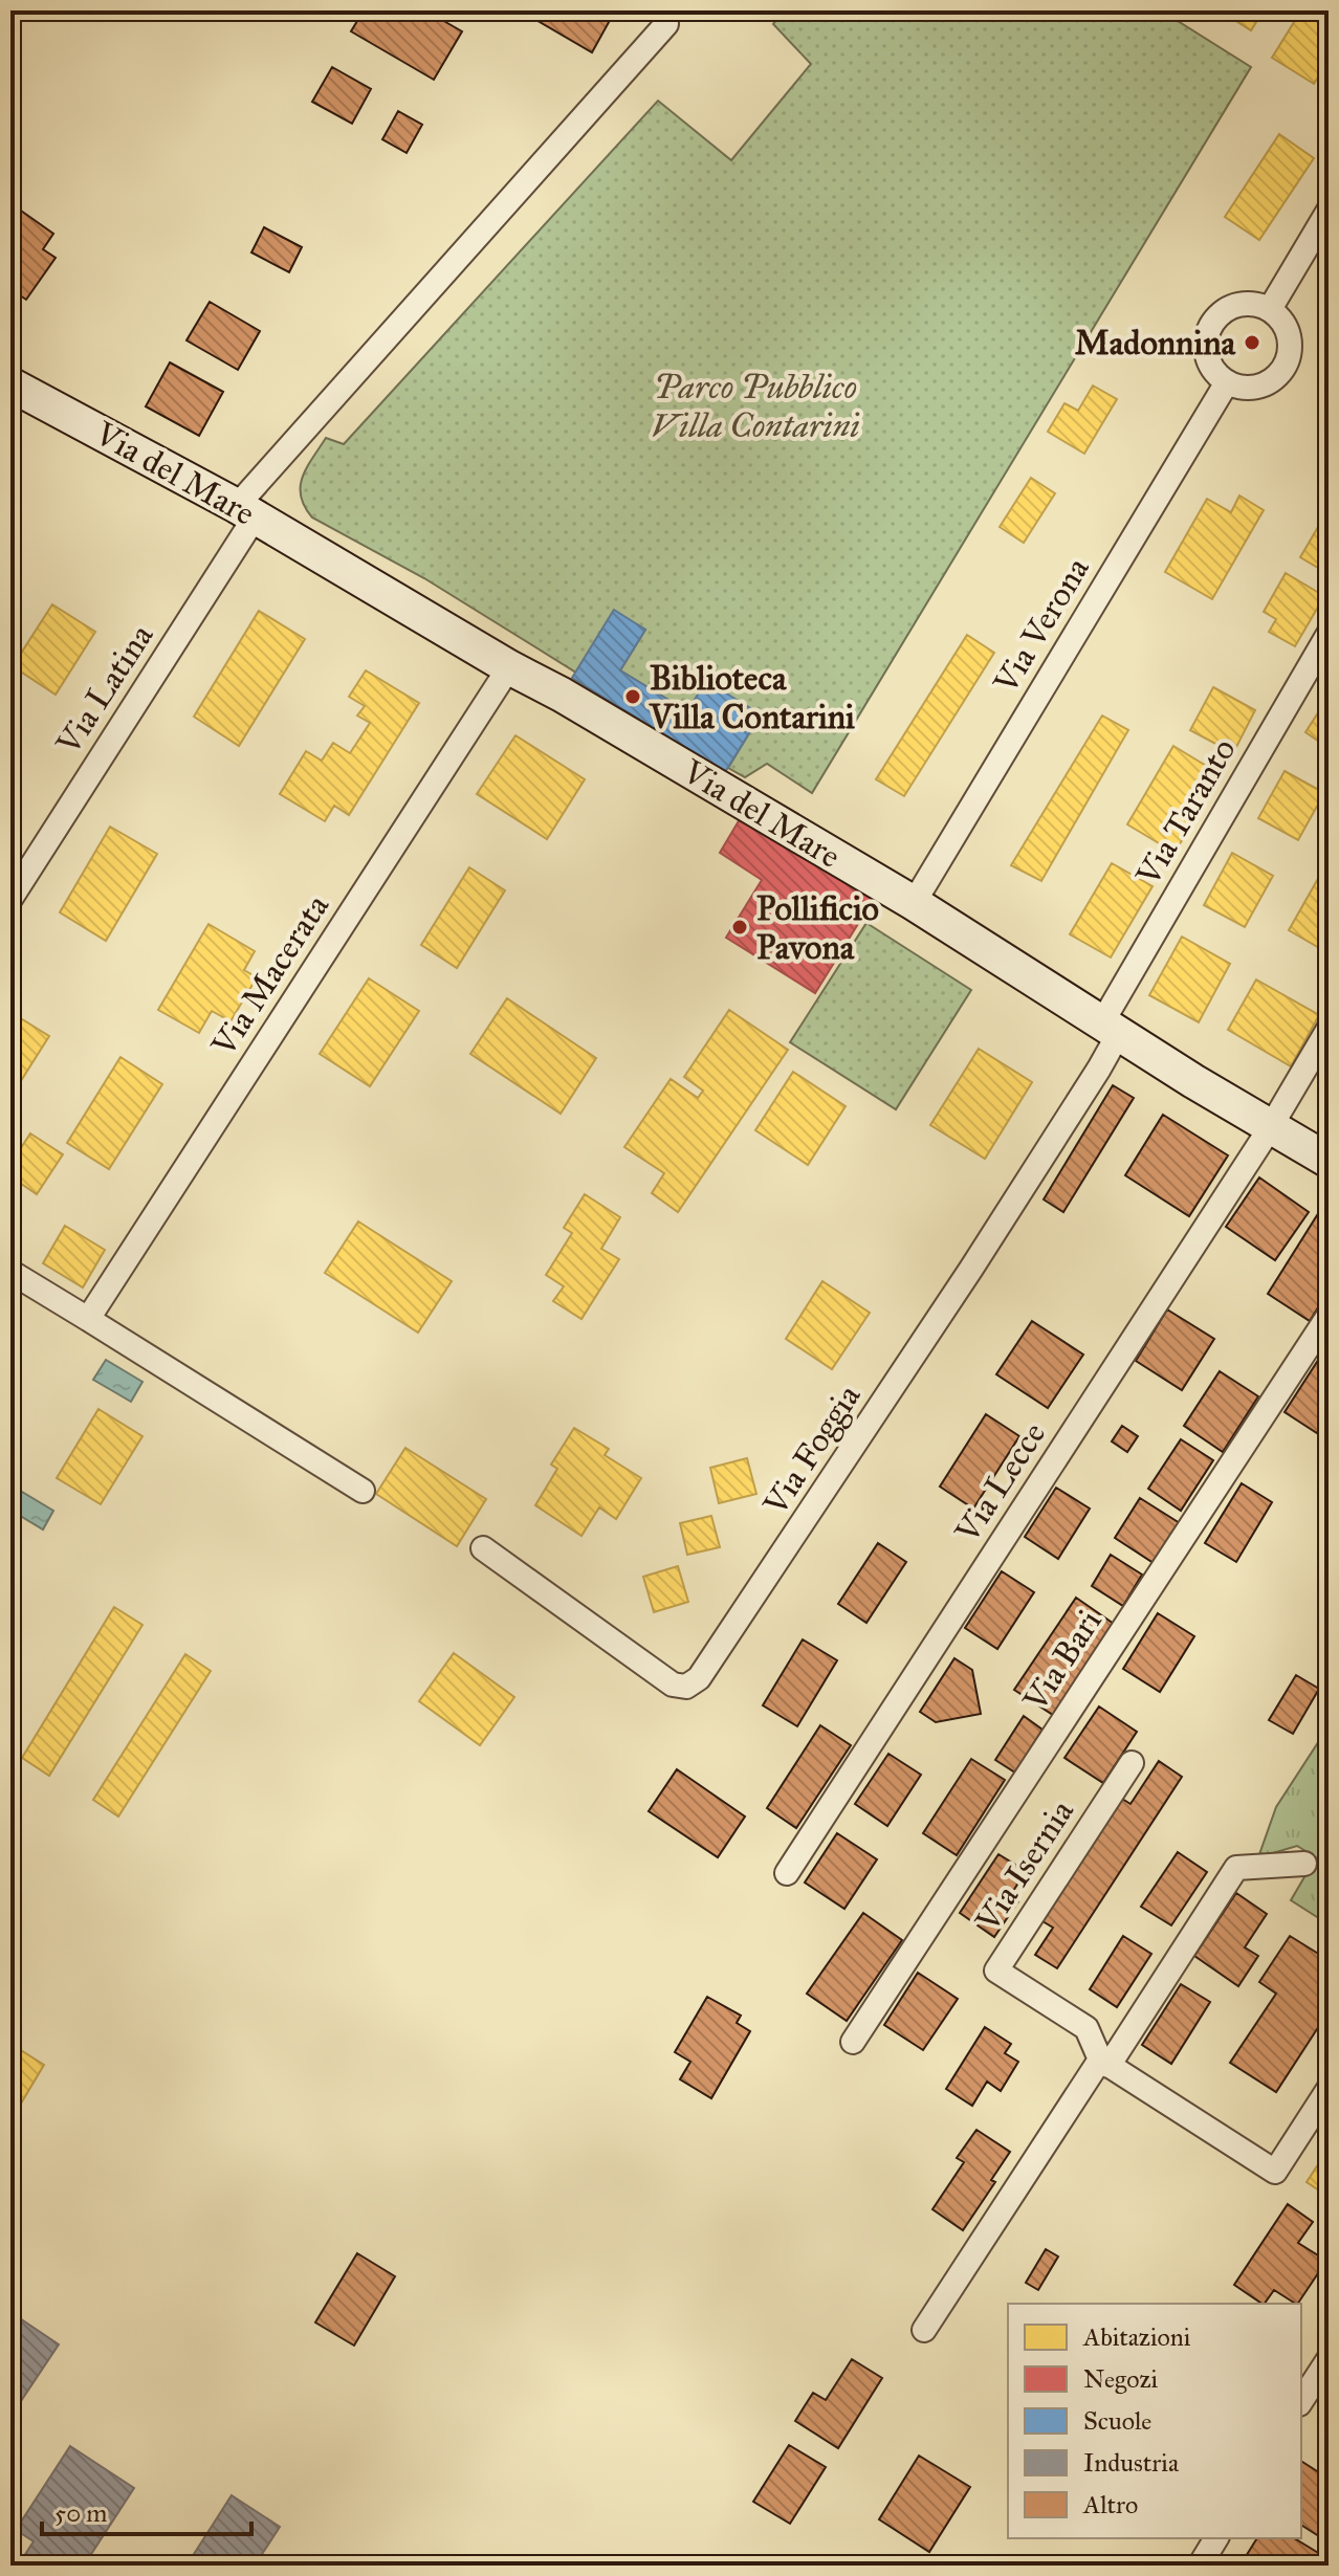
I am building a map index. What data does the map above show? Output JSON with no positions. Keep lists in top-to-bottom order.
{
  "streets": {
    "main road": ["Via del Mare"],
    "street": [
      "Via Verona",
      "Via Latina",
      "Via Taranto",
      "Via Macerata",
      "Via Foggia",
      "Via Lecce",
      "Via Bari",
      "Via Isernia"
    ]
  },
  "crossings": [
    ["Via del Mare", "Via Verona"],
    ["Via del Mare", "Via Latina"],
    ["Via del Mare", "Via Taranto"],
    ["Via del Mare", "Via Macerata"],
    ["Via del Mare", "Via Foggia"],
    ["Via del Mare", "Via Lecce"],
    ["Via Taranto", "Via Foggia"]
  ],
  "parks": ["Parco Pubblico Villa Contarini"],
  "places": ["Madonnina", "Biblioteca Villa Contarini", "Pollificio Pavona"],
  "legend": [
    "Abitazioni",
    "Negozi",
    "Scuole",
    "Industria",
    "Altro"
  ],
  "scale_bar": "50 m"
}
